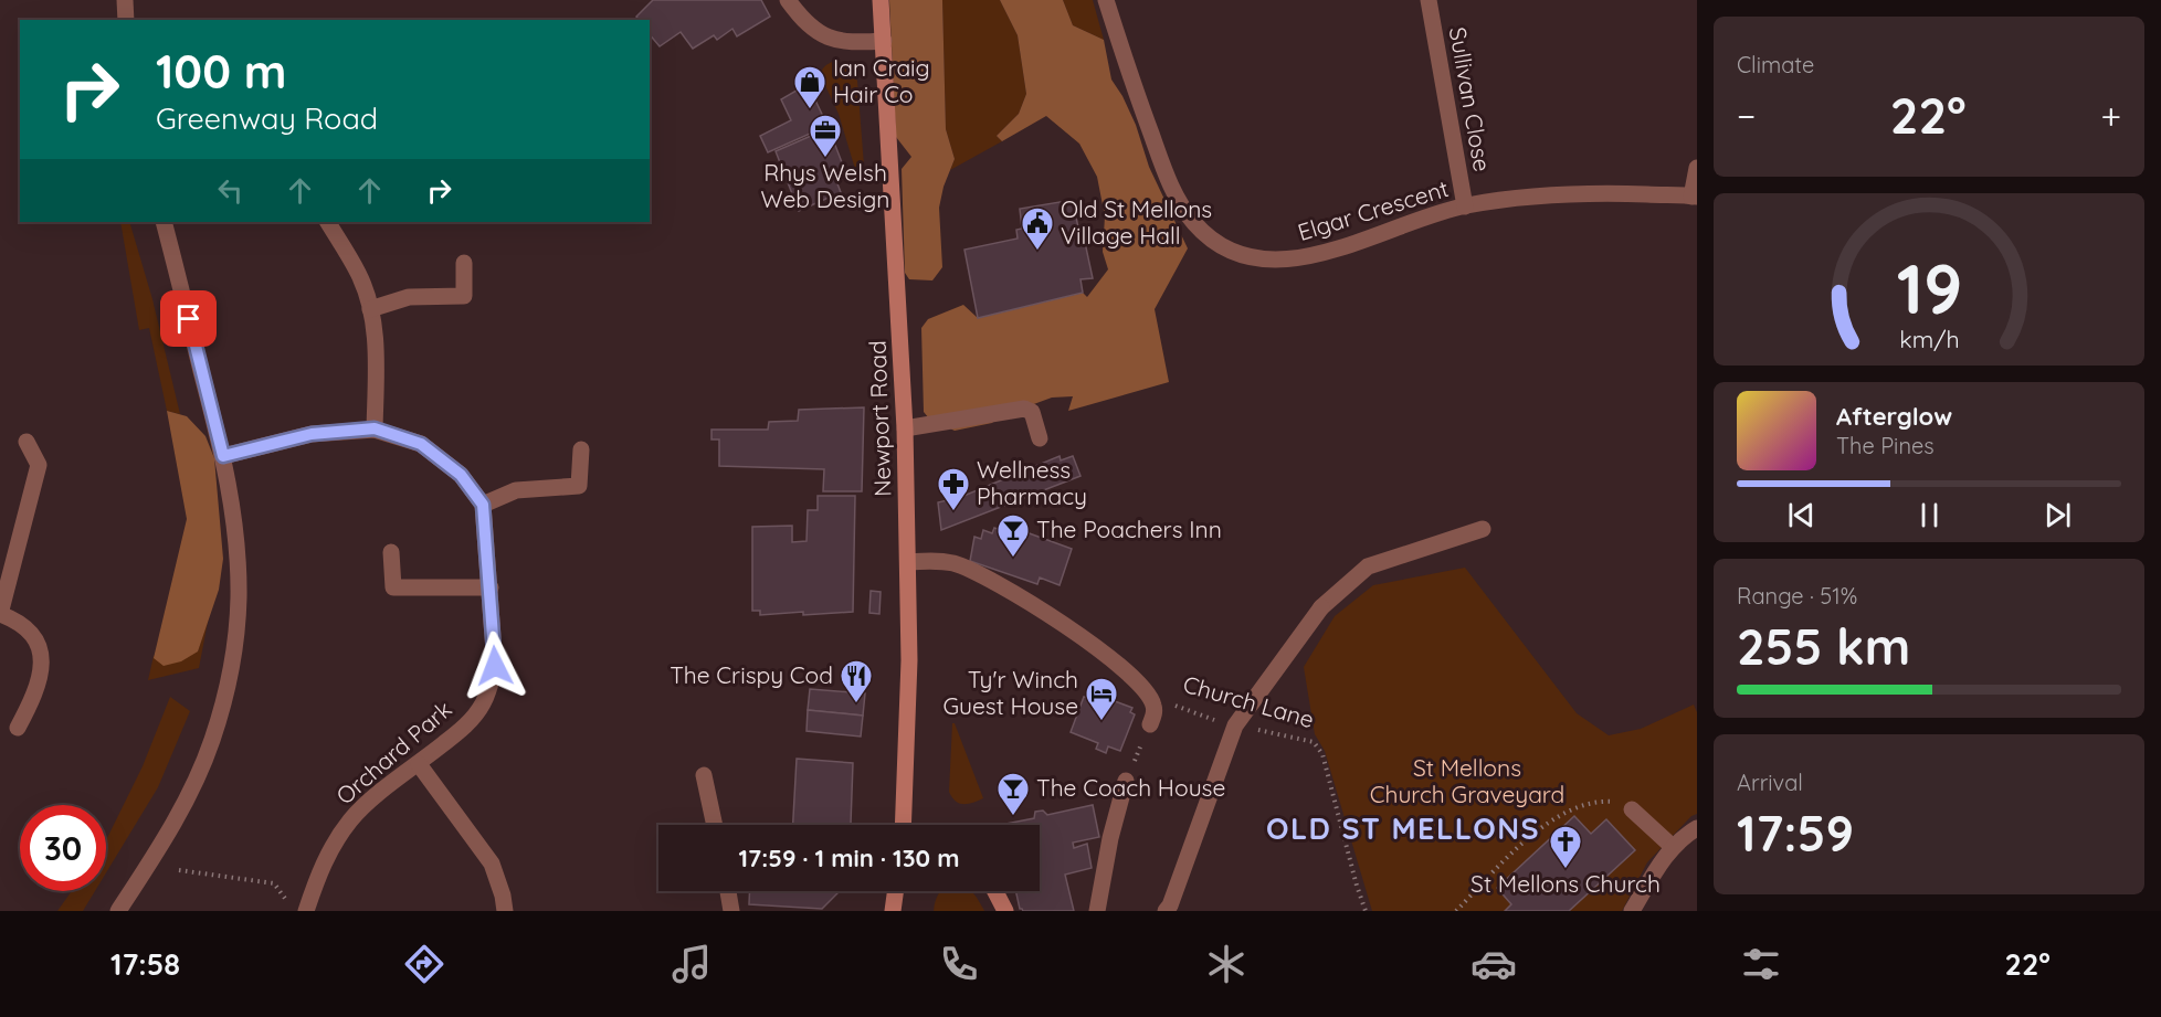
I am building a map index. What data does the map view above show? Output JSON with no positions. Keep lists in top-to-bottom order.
{
  "streets": {
    "main road": ["Newport Road"],
    "street": [
      "Sullivan Close",
      "Elgar Crescent",
      "Church Lane",
      "Orchard Park"
    ]
  },
  "crossings": [
    ["Sullivan Close", "Elgar Crescent"],
    ["Newport Road", "Church Lane"]
  ],
  "districts": ["OLD ST MELLONS"],
  "parks": ["St Mellons Church Graveyard"],
  "places": {
    "shop": ["Ian Craig Hair Co"],
    "office": ["Rhys Welsh Web Design"],
    "public building": ["Old St Mellons Village Hall"],
    "pharmacy": ["Wellness Pharmacy"],
    "bar": ["The Poachers Inn", "The Coach House"],
    "restaurant": ["The Crispy Cod"],
    "hotel": ["Ty'r Winch Guest House"],
    "church": ["St Mellons Church"]
  },
  "page": {
    "tile": [
      "Climate",
      ["Range · 51%", "255 km"],
      ["Arrival", "17:59"]
    ],
    "turn": ["100 m", "Greenway Road"],
    "heat": ["−", "22°", "+"],
    "song": ["Afterglow", "The Pines"],
    "limit": "30",
    "trip": "17:59 · 1 min · 130 m",
    "tabs": ["17:58", "22°"],
    "gauge": ["19", "km/h"]
  }
}
